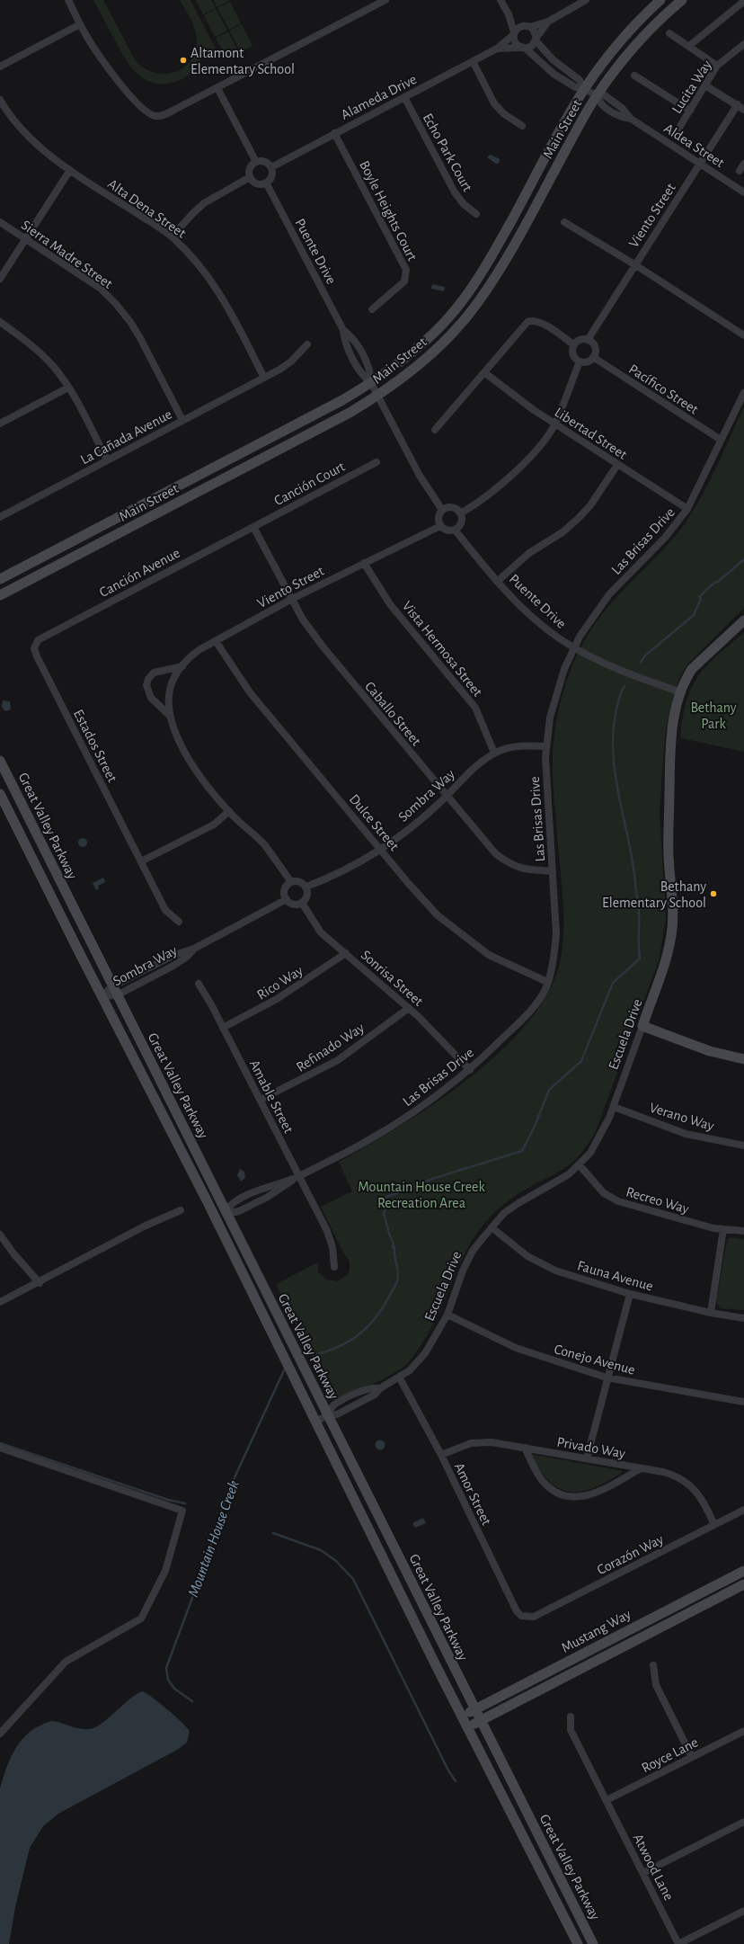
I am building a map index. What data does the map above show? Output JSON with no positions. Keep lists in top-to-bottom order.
{
  "streets": {
    "street": [
      "Lucita Way",
      "Alameda Drive",
      "Main Street",
      "Aldea Street",
      "Echo Park Court",
      "Alta Dena Street",
      "Boyle Heights Court",
      "Viento Street",
      "Puente Drive",
      "Sierra Madre Street",
      "Pacífico Street",
      "Libertad Street",
      "La Cañada Avenue",
      "Canción Court",
      "Las Brisas Drive",
      "Canción Avenue",
      "Vista Hermosa Street",
      "Caballo Street",
      "Estados Street",
      "Sombra Way",
      "Dulce Street",
      "Great Valley Parkway",
      "Sonrisa Street",
      "Rico Way",
      "Escuela Drive",
      "Refinado Way",
      "Amable Street",
      "Verano Way",
      "Recreo Way",
      "Fauna Avenue",
      "Conejo Avenue",
      "Privado Way",
      "Amor Street",
      "Corazón Way",
      "Mustang Way",
      "Royce Lane",
      "Atwood Lane"
    ]
  },
  "crossings": [
    ["Alameda Drive", "Aldea Street"],
    ["Alameda Drive", "Echo Park Court"],
    ["Alameda Drive", "Boyle Heights Court"],
    ["Alameda Drive", "Puente Drive"],
    ["Main Street", "Aldea Street"],
    ["Main Street", "Puente Drive"],
    ["Aldea Street", "Viento Street"],
    ["Alta Dena Street", "La Cañada Avenue"],
    ["Viento Street", "Puente Drive"],
    ["Viento Street", "Pacífico Street"],
    ["Viento Street", "Vista Hermosa Street"],
    ["Viento Street", "Caballo Street"],
    ["Viento Street", "Dulce Street"],
    ["Puente Drive", "Las Brisas Drive"],
    ["Puente Drive", "Escuela Drive"],
    ["Sierra Madre Street", "La Cañada Avenue"],
    ["Pacífico Street", "Las Brisas Drive"],
    ["Libertad Street", "Las Brisas Drive"],
    ["Canción Court", "Canción Avenue"],
    ["Canción Court", "Caballo Street"],
    ["Las Brisas Drive", "Caballo Street"],
    ["Las Brisas Drive", "Sombra Way"],
    ["Las Brisas Drive", "Dulce Street"],
    ["Las Brisas Drive", "Great Valley Parkway"],
    ["Las Brisas Drive", "Sonrisa Street"],
    ["Las Brisas Drive", "Amable Street"],
    ["Canción Avenue", "Caballo Street"],
    ["Canción Avenue", "Estados Street"],
    ["Vista Hermosa Street", "Sombra Way"],
    ["Caballo Street", "Sombra Way"],
    ["Sombra Way", "Dulce Street"],
    ["Sombra Way", "Great Valley Parkway"],
    ["Sombra Way", "Sonrisa Street"],
    ["Great Valley Parkway", "Escuela Drive"],
    ["Great Valley Parkway", "Mustang Way"],
    ["Sonrisa Street", "Rico Way"],
    ["Sonrisa Street", "Refinado Way"],
    ["Rico Way", "Amable Street"],
    ["Escuela Drive", "Verano Way"],
    ["Escuela Drive", "Recreo Way"],
    ["Escuela Drive", "Fauna Avenue"],
    ["Escuela Drive", "Conejo Avenue"],
    ["Escuela Drive", "Amor Street"],
    ["Refinado Way", "Amable Street"],
    ["Privado Way", "Amor Street"],
    ["Privado Way", "Corazón Way"],
    ["Amor Street", "Corazón Way"],
    ["Royce Lane", "Atwood Lane"]
  ],
  "water": ["Mountain House Creek"],
  "parks": ["Bethany Park", "Mountain House Creek Recreation Area"],
  "places": ["Altamont Elementary School", "Bethany Elementary School"]
}
